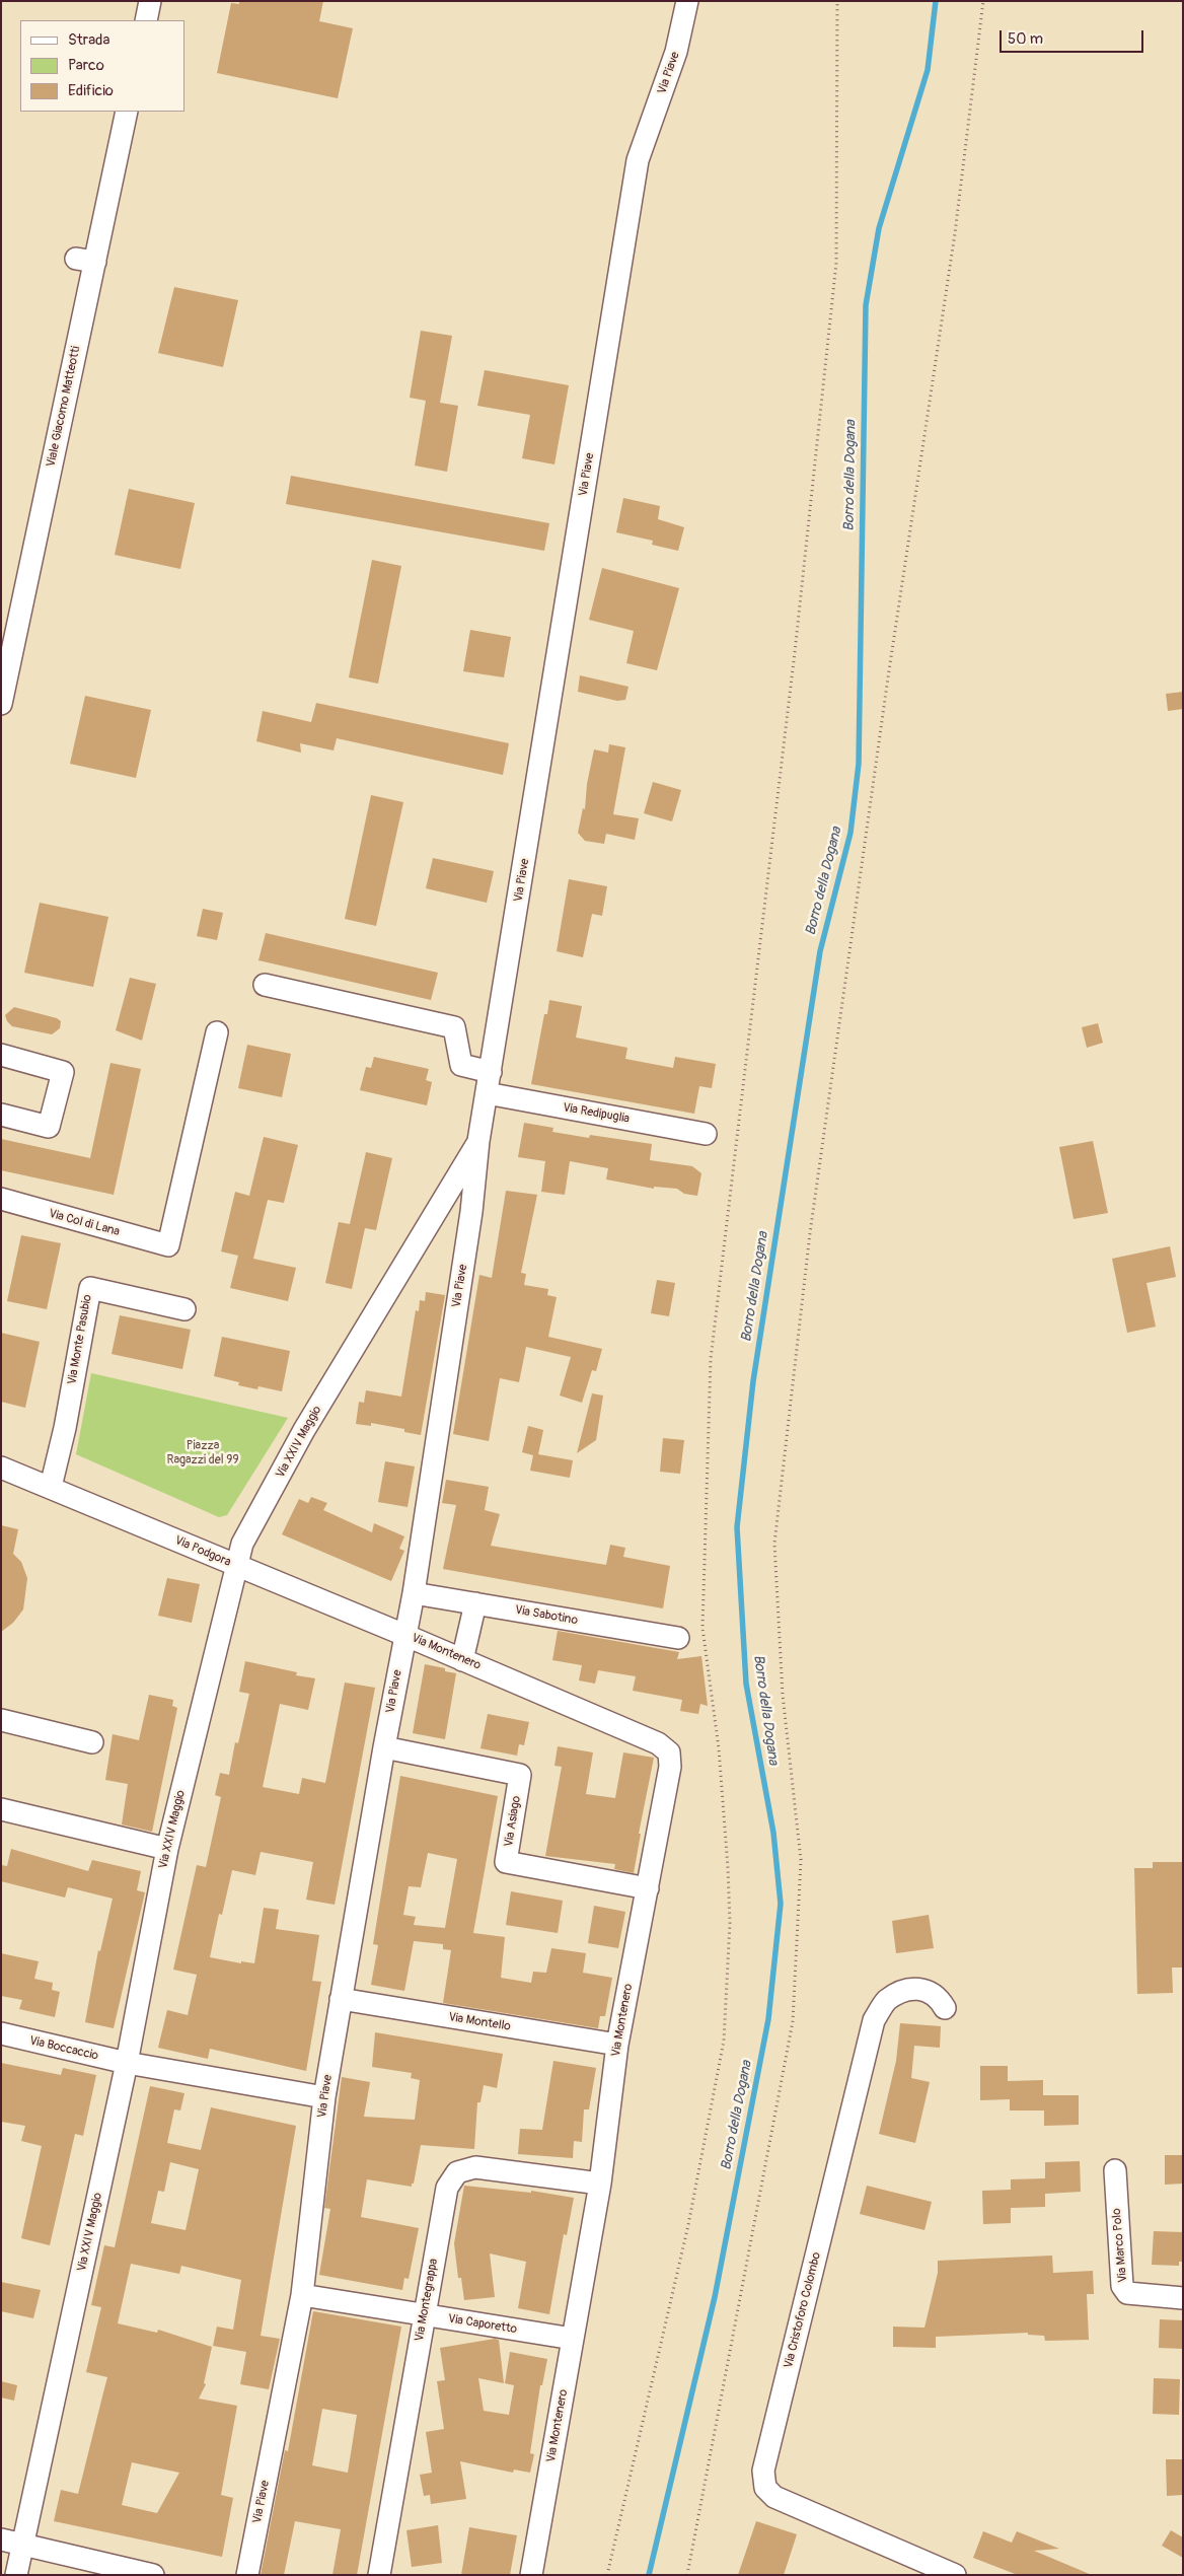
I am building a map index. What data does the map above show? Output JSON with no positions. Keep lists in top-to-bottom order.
{
  "streets": {
    "street": [
      "Via Piave",
      "Viale Giacomo Matteotti",
      "Via Redipuglia",
      "Via Col di Lana",
      "Via Monte Pasubio",
      "Via XXIV Maggio",
      "Via Podgora",
      "Via Sabotino",
      "Via Montenero",
      "Via Asiago",
      "Via Montello",
      "Via Boccaccio",
      "Via Marco Polo",
      "Via Montegrappa",
      "Via Cristoforo Colombo",
      "Via Caporetto"
    ]
  },
  "crossings": [
    ["Via Piave", "Via Redipuglia"],
    ["Via Piave", "Via XXIV Maggio"],
    ["Via Piave", "Via Podgora"],
    ["Via Piave", "Via Sabotino"],
    ["Via Piave", "Via Montenero"],
    ["Via Piave", "Via Asiago"],
    ["Via Piave", "Via Montello"],
    ["Via Piave", "Via Boccaccio"],
    ["Via Piave", "Via Caporetto"],
    ["Via Monte Pasubio", "Via Podgora"],
    ["Via XXIV Maggio", "Via Podgora"],
    ["Via XXIV Maggio", "Via Boccaccio"],
    ["Via Podgora", "Via Montenero"],
    ["Via Montenero", "Via Asiago"],
    ["Via Montenero", "Via Montello"],
    ["Via Montenero", "Via Montegrappa"],
    ["Via Montenero", "Via Caporetto"],
    ["Via Montegrappa", "Via Caporetto"]
  ],
  "water": ["Borro della Dogana"],
  "parks": ["Piazza Ragazzi del 99"],
  "legend": ["Strada", "Parco", "Edificio"],
  "scale_bar": "50 m"
}
